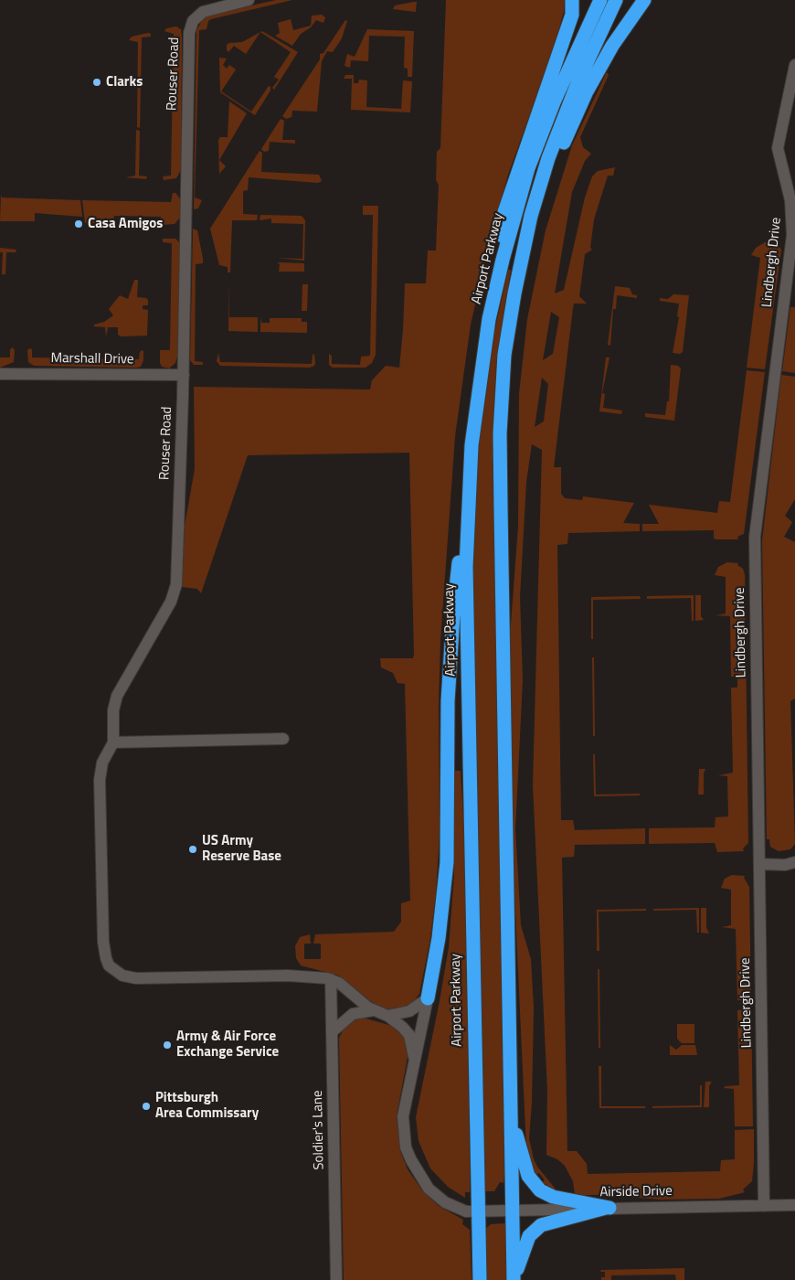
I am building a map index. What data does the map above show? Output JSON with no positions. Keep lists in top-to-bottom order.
{
  "streets": {
    "highway": ["Airport Parkway"],
    "street": [
      "Rouser Road",
      "Lindbergh Drive",
      "Marshall Drive",
      "Soldier's Lane",
      "Airside Drive"
    ]
  },
  "crossings": [
    ["Rouser Road", "Marshall Drive"],
    ["Airport Parkway", "Airside Drive"],
    ["Lindbergh Drive", "Airside Drive"]
  ],
  "places": [
    "Clarks",
    "Casa Amigos",
    "US Army Reserve Base",
    "Army & Air Force Exchange Service",
    "Pittsburgh Area Commissary"
  ]
}
